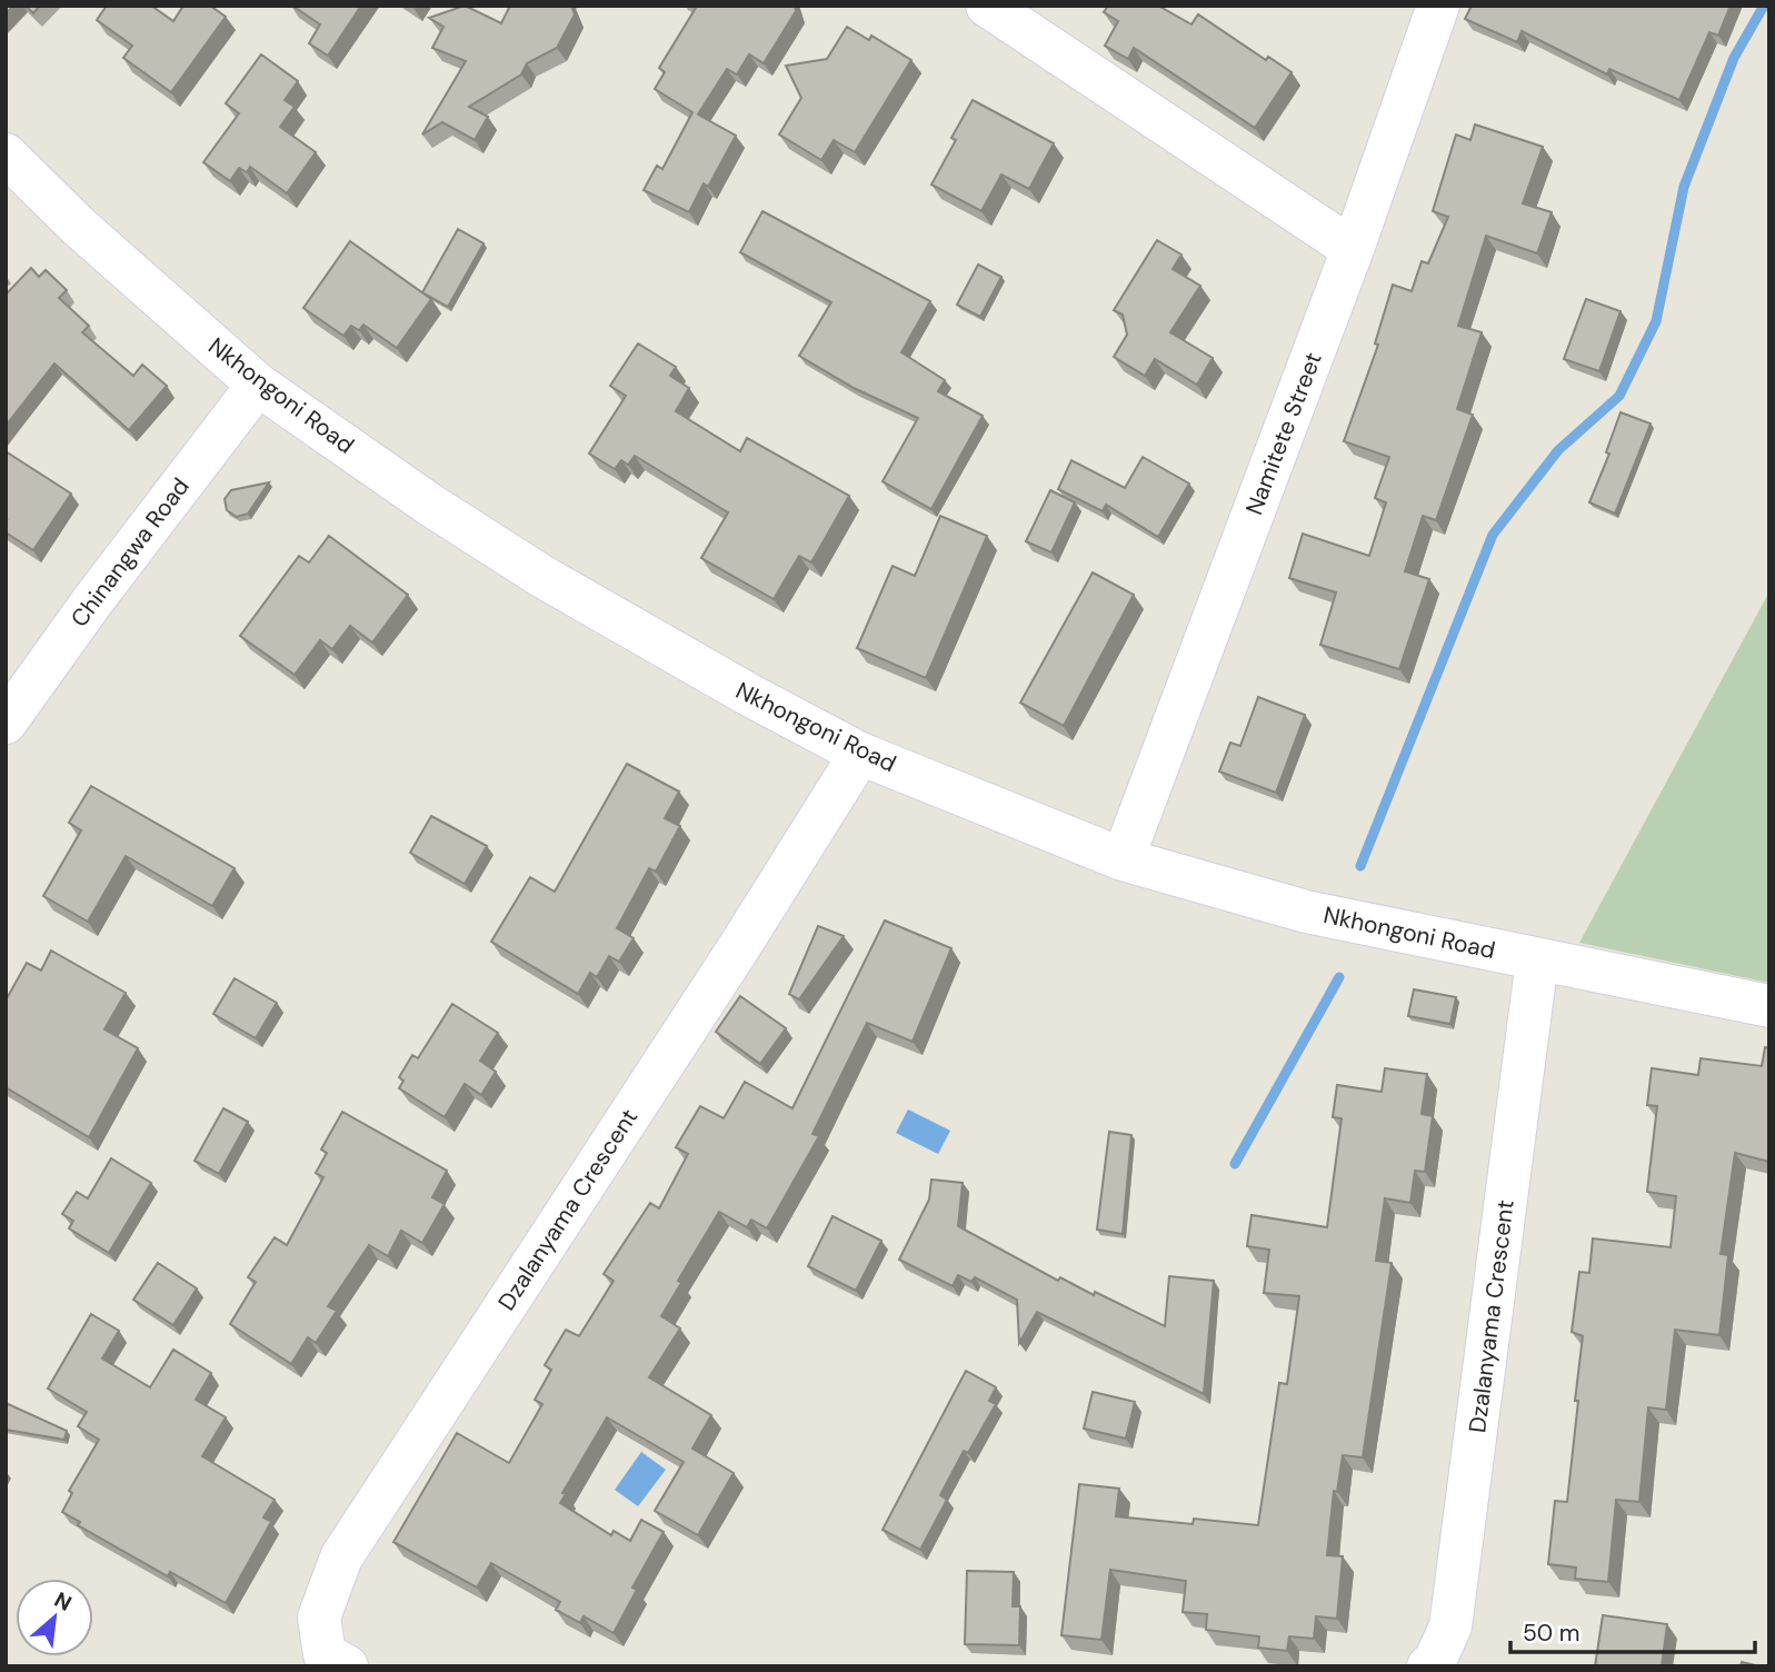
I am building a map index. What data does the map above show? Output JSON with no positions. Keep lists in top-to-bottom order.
{
  "streets": {
    "street": [
      "Nkhongoni Road",
      "Namitete Street",
      "Chinangwa Road",
      "Dzalanyama Crescent"
    ]
  },
  "crossings": [
    ["Nkhongoni Road", "Namitete Street"],
    ["Nkhongoni Road", "Chinangwa Road"],
    ["Nkhongoni Road", "Dzalanyama Crescent"]
  ],
  "scale_bar": "50 m",
  "north": "top right"
}
